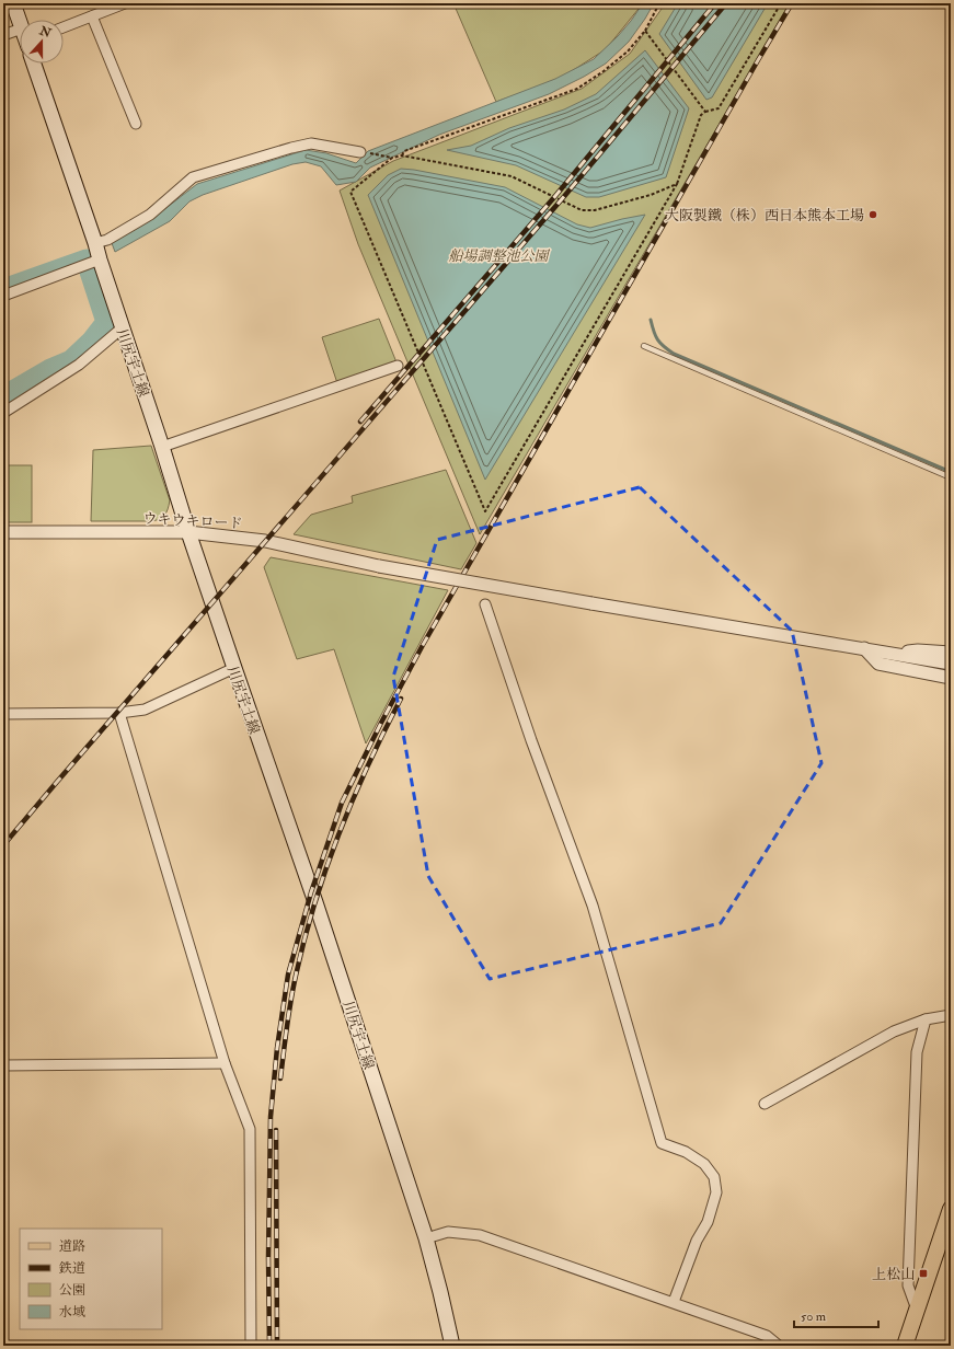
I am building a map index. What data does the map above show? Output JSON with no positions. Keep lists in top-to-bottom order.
{
  "streets": {
    "main road": ["川尻宇土線"],
    "street": ["ウキウキロード"]
  },
  "crossings": [
    ["川尻宇土線", "ウキウキロード"]
  ],
  "parks": ["船場調整池公園"],
  "places": {
    "other": ["大阪製鐵（株）西日本熊本工場"],
    "transit": ["上松山"]
  },
  "legend": [
    "道路",
    "鉄道",
    "公園",
    "水域"
  ],
  "scale_bar": "50 m",
  "north": "top"
}
